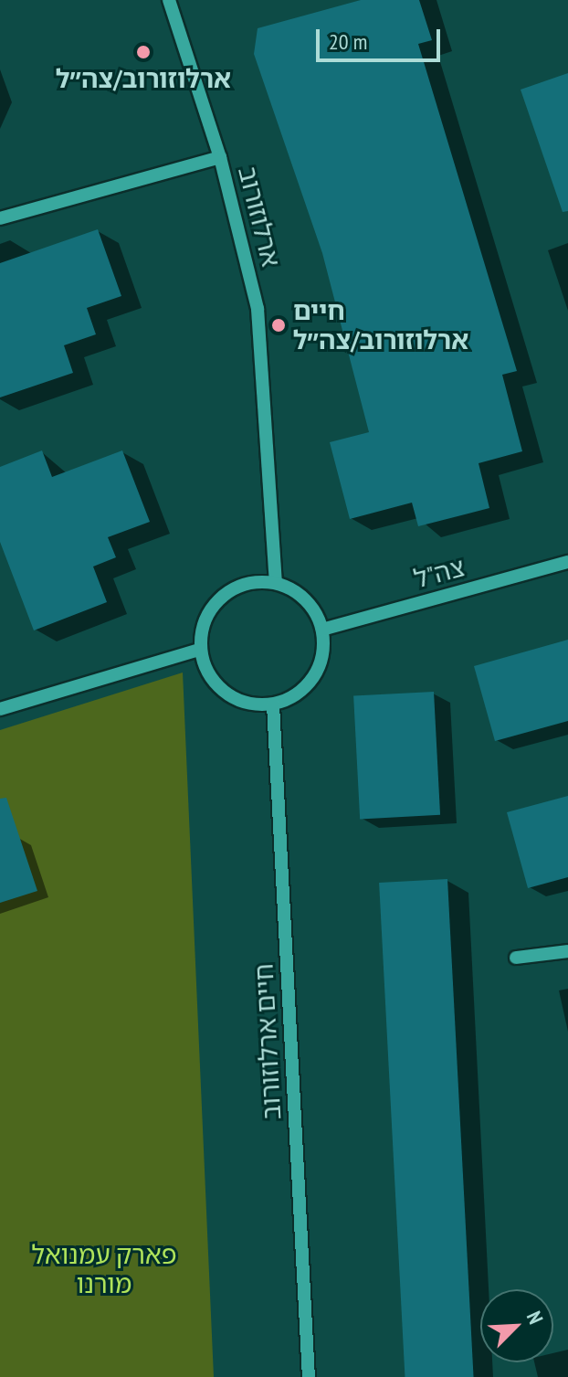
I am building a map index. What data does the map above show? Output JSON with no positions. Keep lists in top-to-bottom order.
{
  "streets": {
    "street": ["ארלוזורוב", "צה\"ל", "חיים ארלוזורוב"]
  },
  "crossings": [
    ["ארלוזורוב", "צה\"ל"],
    ["ארלוזורוב", "חיים ארלוזורוב"],
    ["צה\"ל", "חיים ארלוזורוב"]
  ],
  "parks": ["פארק עמנואל מורנו"],
  "places": ["ארלוזורוב/צה״ל", "חיים ארלוזורוב/צה״ל"],
  "scale_bar": "20 m",
  "north": "top right"
}
